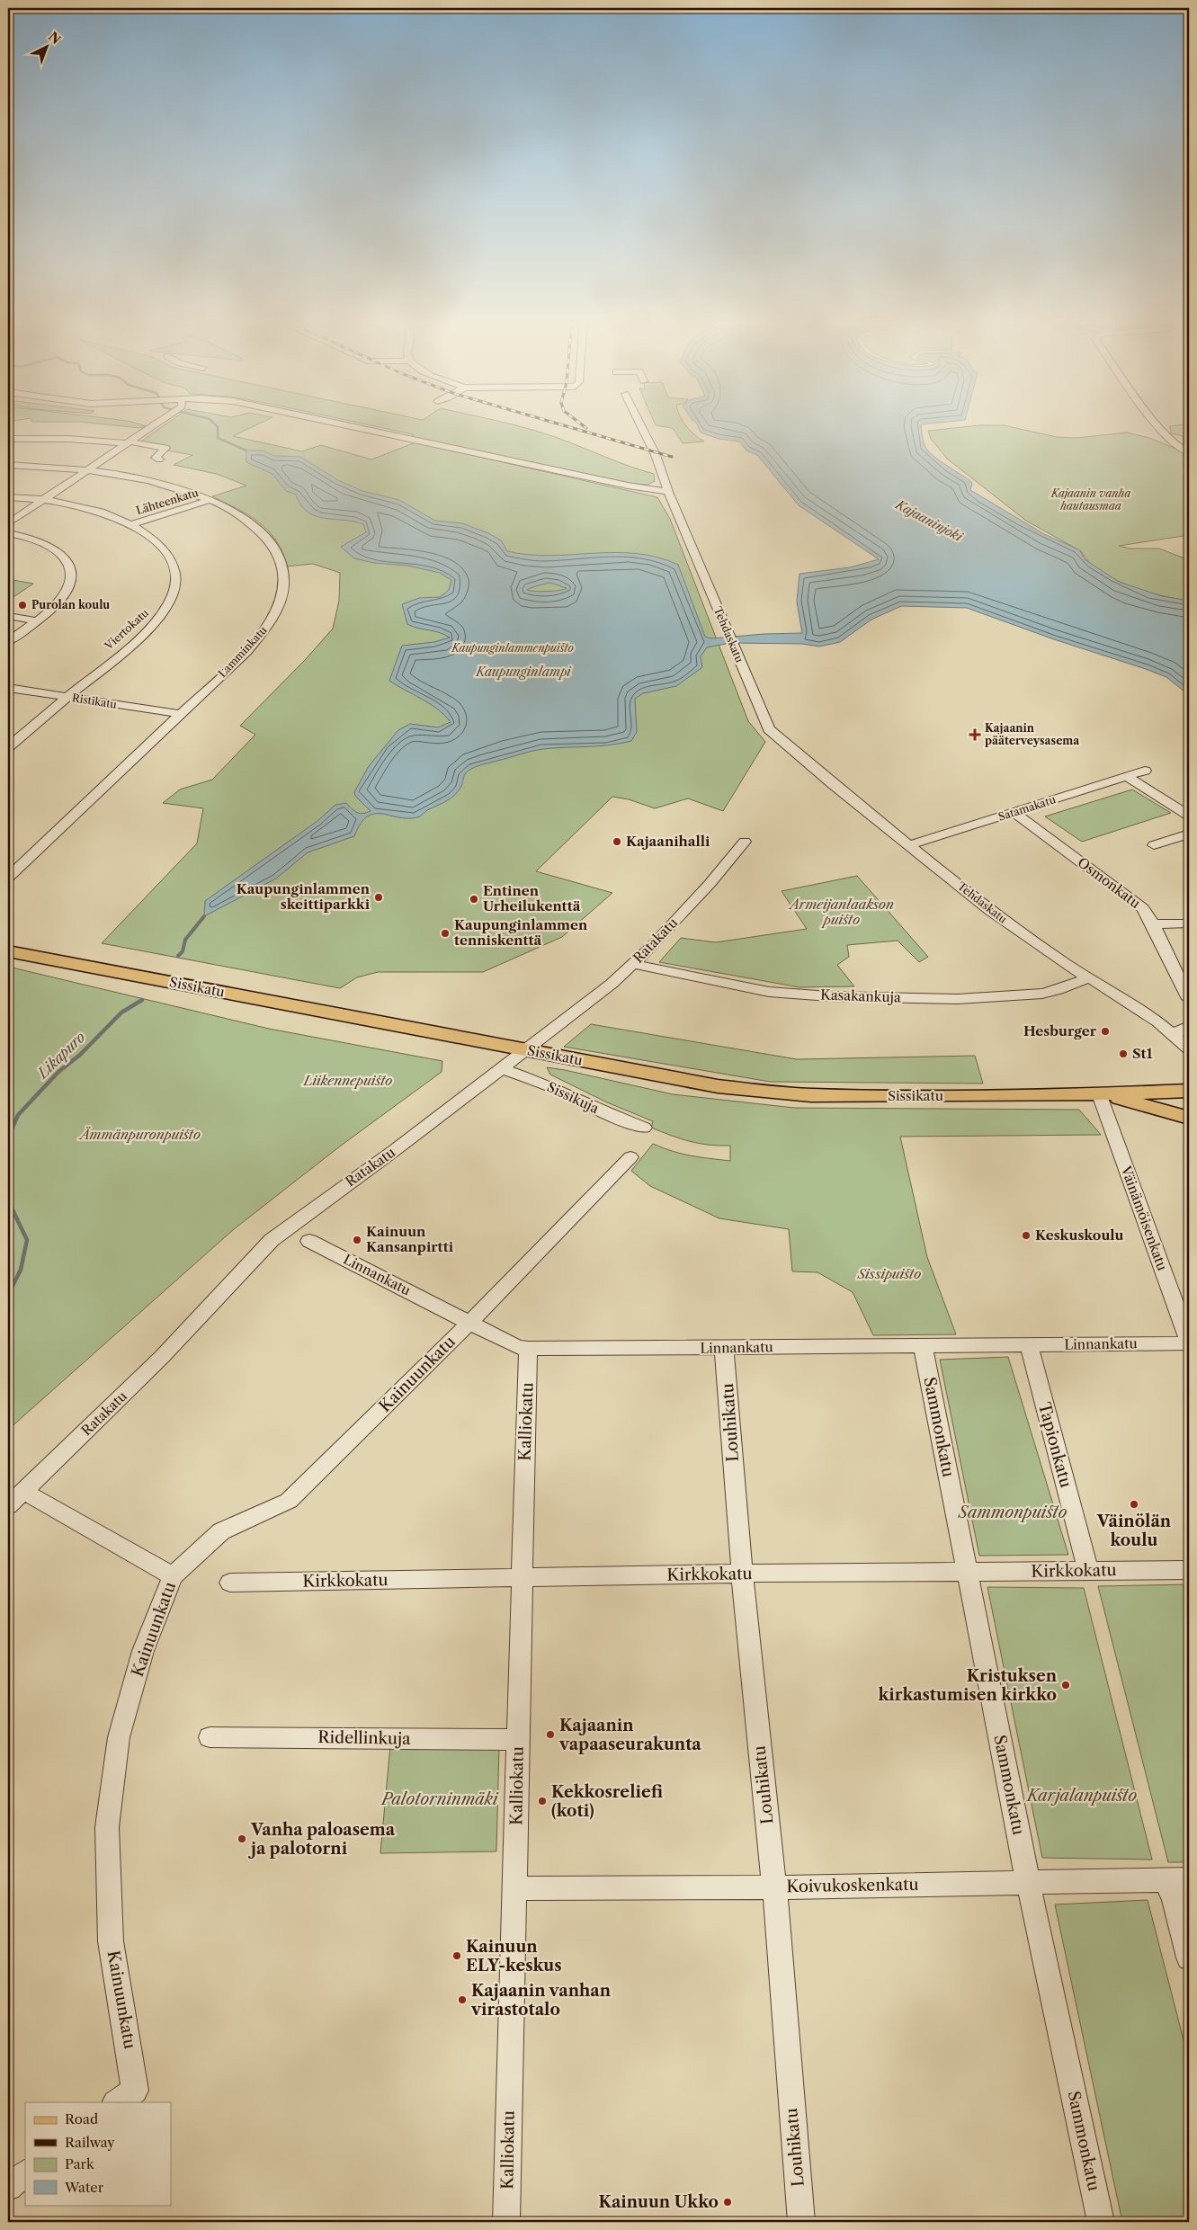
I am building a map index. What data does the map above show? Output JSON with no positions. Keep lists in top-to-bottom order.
{
  "streets": {
    "main road": ["Sissikatu"],
    "street": [
      "Lähteenkatu",
      "Viertokatu",
      "Tehdaskatu",
      "Lamminkatu",
      "Ristikatu",
      "Satamakatu",
      "Osmonkatu",
      "Ratakatu",
      "Kasakankuja",
      "Sissikuja",
      "Väinämöisenkatu",
      "Linnankatu",
      "Kainuunkatu",
      "Kalliokatu",
      "Louhikatu",
      "Sammonkatu",
      "Tapionkatu",
      "Kirkkokatu",
      "Ridellinkuja",
      "Koivukoskenkatu"
    ]
  },
  "crossings": [
    ["Lähteenkatu", "Viertokatu"],
    ["Lähteenkatu", "Lamminkatu"],
    ["Viertokatu", "Ristikatu"],
    ["Tehdaskatu", "Satamakatu"],
    ["Tehdaskatu", "Kasakankuja"],
    ["Lamminkatu", "Ristikatu"],
    ["Satamakatu", "Osmonkatu"],
    ["Ratakatu", "Sissikatu"],
    ["Ratakatu", "Kasakankuja"],
    ["Ratakatu", "Sissikuja"],
    ["Sissikatu", "Väinämöisenkatu"],
    ["Väinämöisenkatu", "Linnankatu"],
    ["Linnankatu", "Kainuunkatu"],
    ["Linnankatu", "Kalliokatu"],
    ["Linnankatu", "Louhikatu"],
    ["Linnankatu", "Sammonkatu"],
    ["Linnankatu", "Tapionkatu"],
    ["Kalliokatu", "Kirkkokatu"],
    ["Kalliokatu", "Ridellinkuja"],
    ["Kalliokatu", "Koivukoskenkatu"],
    ["Louhikatu", "Kirkkokatu"],
    ["Louhikatu", "Koivukoskenkatu"],
    ["Sammonkatu", "Kirkkokatu"],
    ["Sammonkatu", "Koivukoskenkatu"],
    ["Tapionkatu", "Kirkkokatu"]
  ],
  "water": ["Kajaaninjoki", "Kaupunginlampi", "Likapuro"],
  "parks": [
    "Kajaanin vanha hautausmaa",
    "Kaupunginlammenpuisto",
    "Armeijanlaakson puisto",
    "Liikennepuisto",
    "Ämmänpuronpuisto",
    "Sissipuisto",
    "Sammonpuisto",
    "Karjalanpuisto",
    "Palotorninmäki"
  ],
  "places": {
    "other": [
      "Purolan koulu",
      "Kajaanihalli",
      "Kaupunginlammen skeittiparkki",
      "Entinen Urheilukenttä",
      "Kaupunginlammen tenniskenttä",
      "Hesburger",
      "St1",
      "Keskuskoulu",
      "Kainuun Kansanpirtti",
      "Väinölän koulu",
      "Kristuksen kirkastumisen kirkko",
      "Kajaanin vapaaseurakunta",
      "Kekkosreliefi (koti)",
      "Vanha paloasema ja palotorni",
      "Kainuun ELY-keskus",
      "Kajaanin vanhan virastotalo",
      "Kainuun Ukko"
    ],
    "health": ["Kajaanin pääterveysasema"]
  },
  "legend": [
    "Road",
    "Railway",
    "Park",
    "Water"
  ],
  "north": "top right"
}
